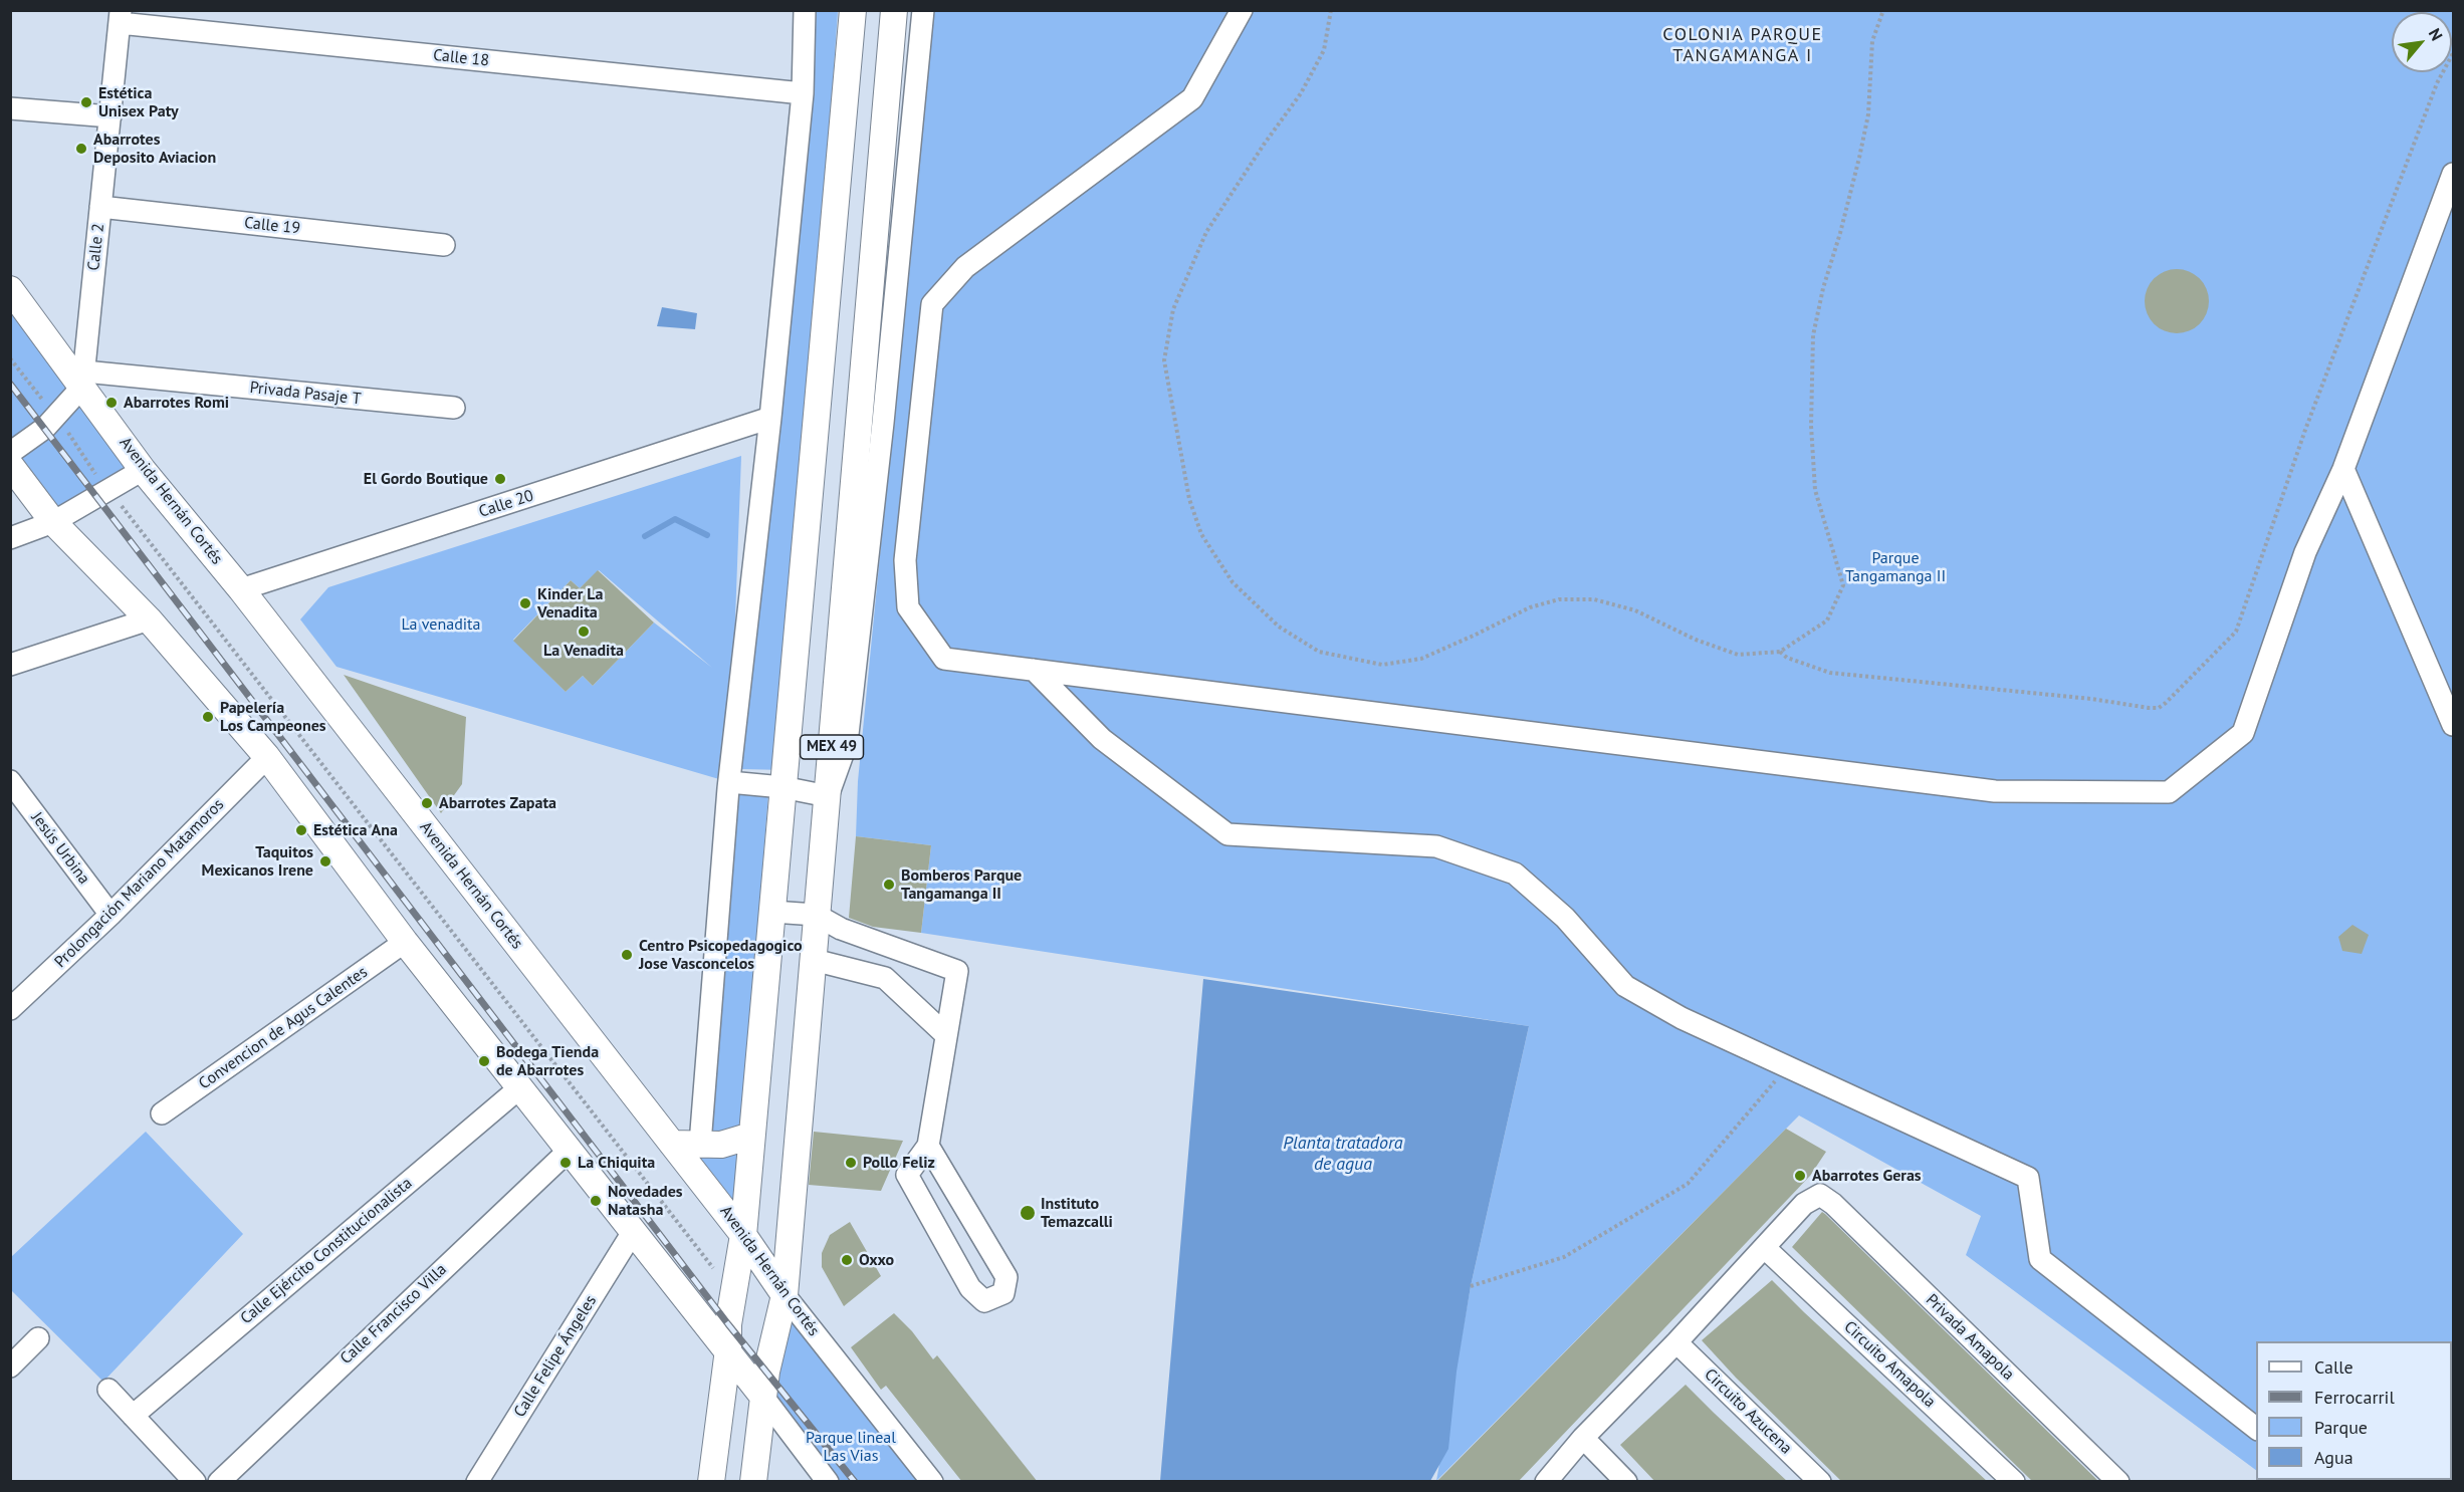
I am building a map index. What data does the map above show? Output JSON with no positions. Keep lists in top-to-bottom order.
{
  "streets": {
    "main road": ["Avenida Hernán Cortés", "MEX 49"],
    "street": [
      "Calle 18",
      "Calle 19",
      "Calle 2",
      "Privada Pasaje T",
      "Calle 20",
      "Jesús Urbina",
      "Prolongación Mariano Matamoros",
      "Convencion de Agus Calentes",
      "Calle Ejército Constitucionalista",
      "Calle Francisco Villa",
      "Privada Amapola",
      "Calle Felipe Ángeles",
      "Circuito Amapola",
      "Circuito Azucena"
    ]
  },
  "crossings": [
    ["Calle 18", "Calle 2"],
    ["Calle 19", "Calle 2"],
    ["Calle 2", "Privada Pasaje T"],
    ["Calle 2", "Avenida Hernán Cortés"],
    ["Privada Pasaje T", "Avenida Hernán Cortés"],
    ["Avenida Hernán Cortés", "Calle 20"],
    ["Avenida Hernán Cortés", "MEX 49"],
    ["Jesús Urbina", "Prolongación Mariano Matamoros"],
    ["Privada Amapola", "Circuito Amapola"]
  ],
  "districts": ["COLONIA PARQUE TANGAMANGA I"],
  "water": ["Planta tratadora de agua"],
  "parks": ["Parque Tangamanga II", "La venadita", "Parque lineal Las Vias"],
  "places": [
    "Estética Unisex Paty",
    "Abarrotes Deposito Aviacion",
    "Abarrotes Romi",
    "El Gordo Boutique",
    "Kinder La Venadita",
    "La Venadita",
    "Papelería Los Campeones",
    "Abarrotes Zapata",
    "Estética Ana",
    "Taquitos Mexicanos Irene",
    "Bomberos Parque Tangamanga II",
    "Centro Psicopedagogico Jose Vasconcelos",
    "Bodega Tienda de Abarrotes",
    "La Chiquita",
    "Pollo Feliz",
    "Abarrotes Geras",
    "Novedades Natasha",
    "Instituto Temazcalli",
    "Oxxo"
  ],
  "legend": [
    "Calle",
    "Ferrocarril",
    "Parque",
    "Agua"
  ],
  "north": "top right"
}
